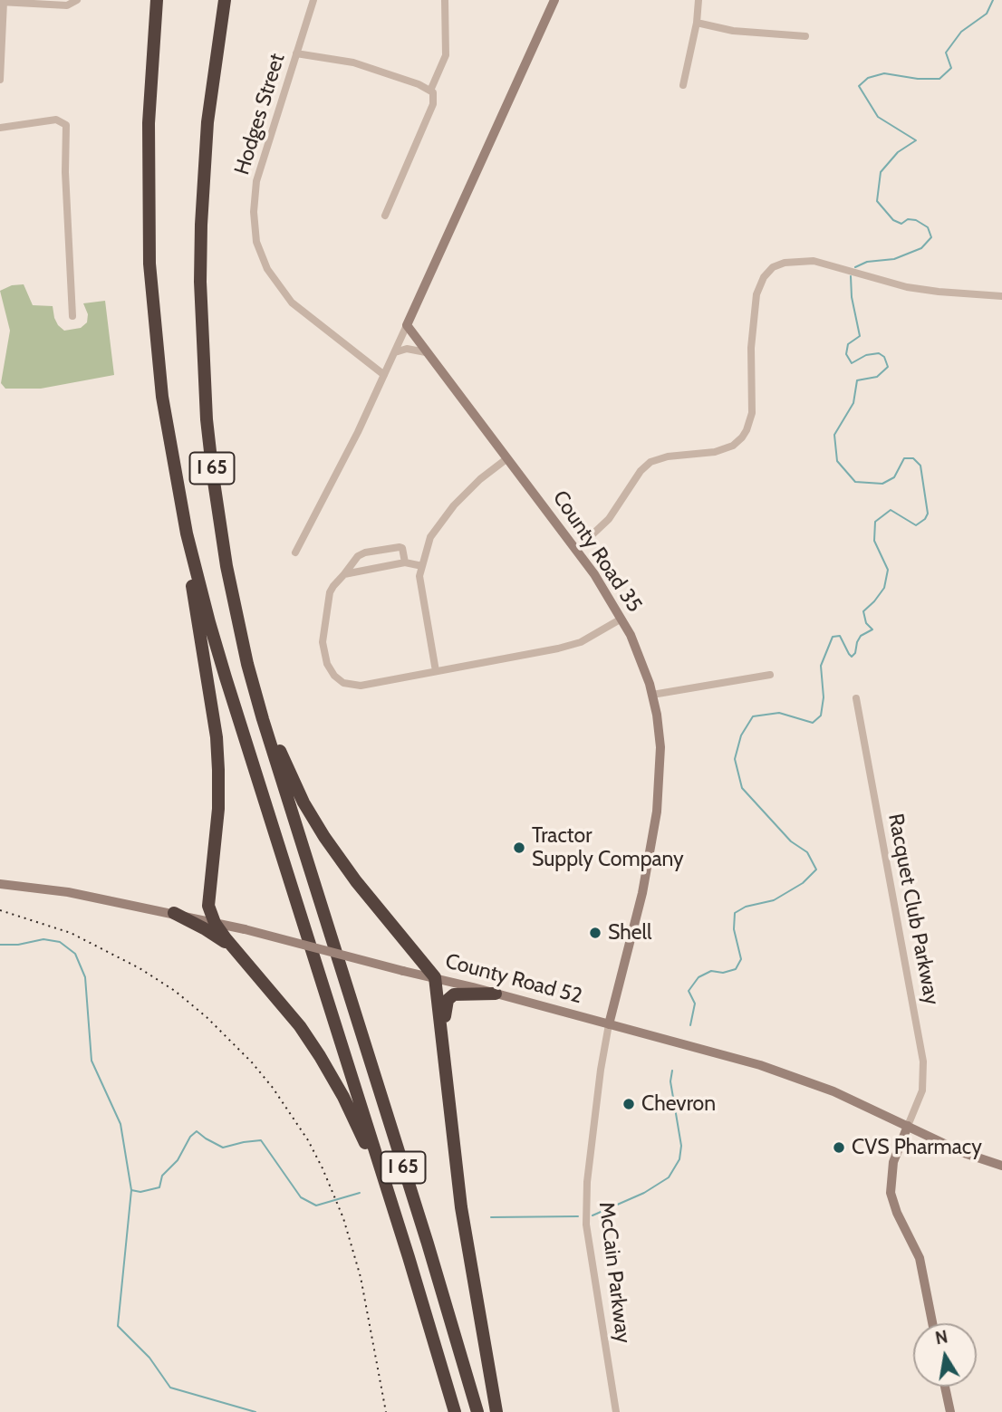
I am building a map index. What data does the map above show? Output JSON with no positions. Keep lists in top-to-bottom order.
{
  "streets": {
    "highway": ["I 65"],
    "street": [
      "Hodges Street",
      "County Road 35",
      "Racquet Club Parkway",
      "County Road 52",
      "McCain Parkway"
    ]
  },
  "crossings": [
    ["County Road 35", "County Road 52"],
    ["County Road 35", "McCain Parkway"],
    ["Racquet Club Parkway", "County Road 52"],
    ["County Road 52", "McCain Parkway"]
  ],
  "places": [
    "Tractor Supply Company",
    "Shell",
    "Chevron",
    "CVS Pharmacy"
  ],
  "north": "top"
}
